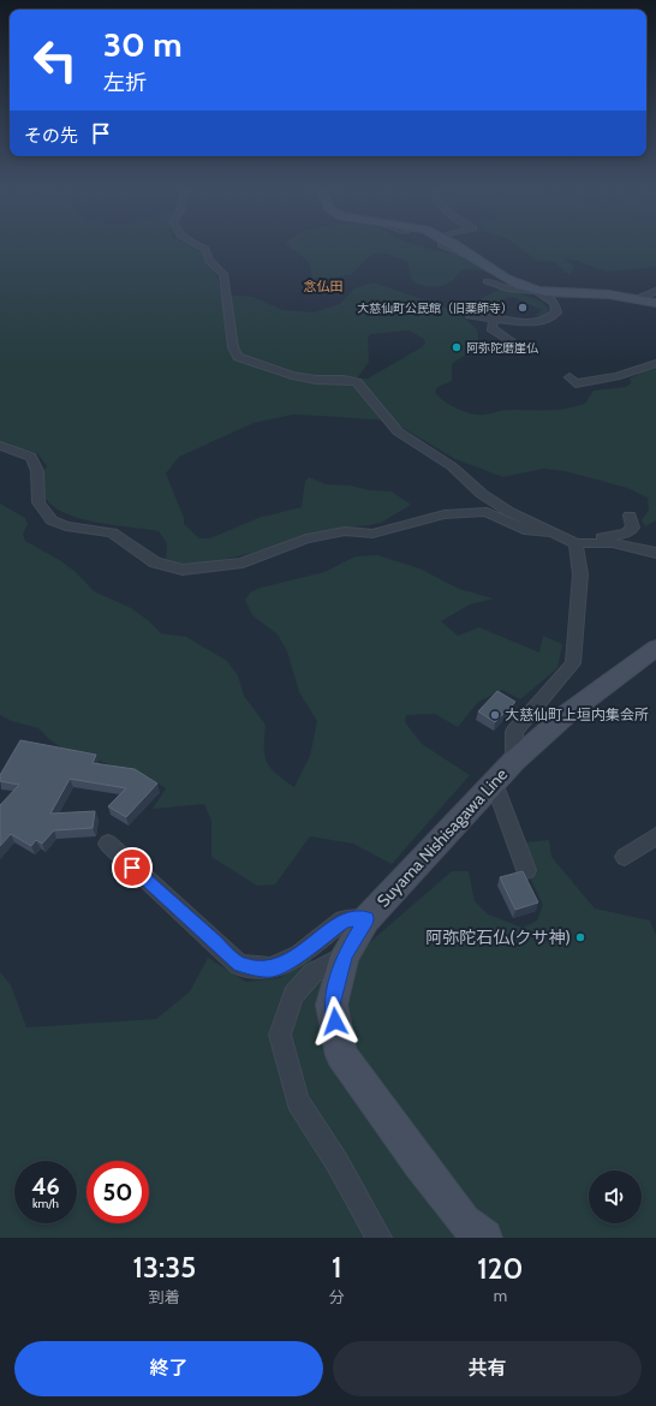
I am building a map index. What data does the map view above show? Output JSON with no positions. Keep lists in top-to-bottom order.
{
  "streets": {
    "main road": ["Suyama Nishisagawa Line"]
  },
  "districts": ["念仏田"],
  "places": [
    "大慈仙町公民館（旧薬師寺）",
    "阿弥陀磨崖仏",
    "大慈仙町上垣内集会所",
    "阿弥陀石仏(クサ神)"
  ],
  "page": {
    "turn": ["30 m", "左折"],
    "then": "その先",
    "speed": "46 km/h",
    "limit": "50",
    "eta": [
      "13:35",
      "到着",
      "1",
      "分",
      "120",
      "m"
    ],
    "buttons": ["終了", "共有"]
  }
}
